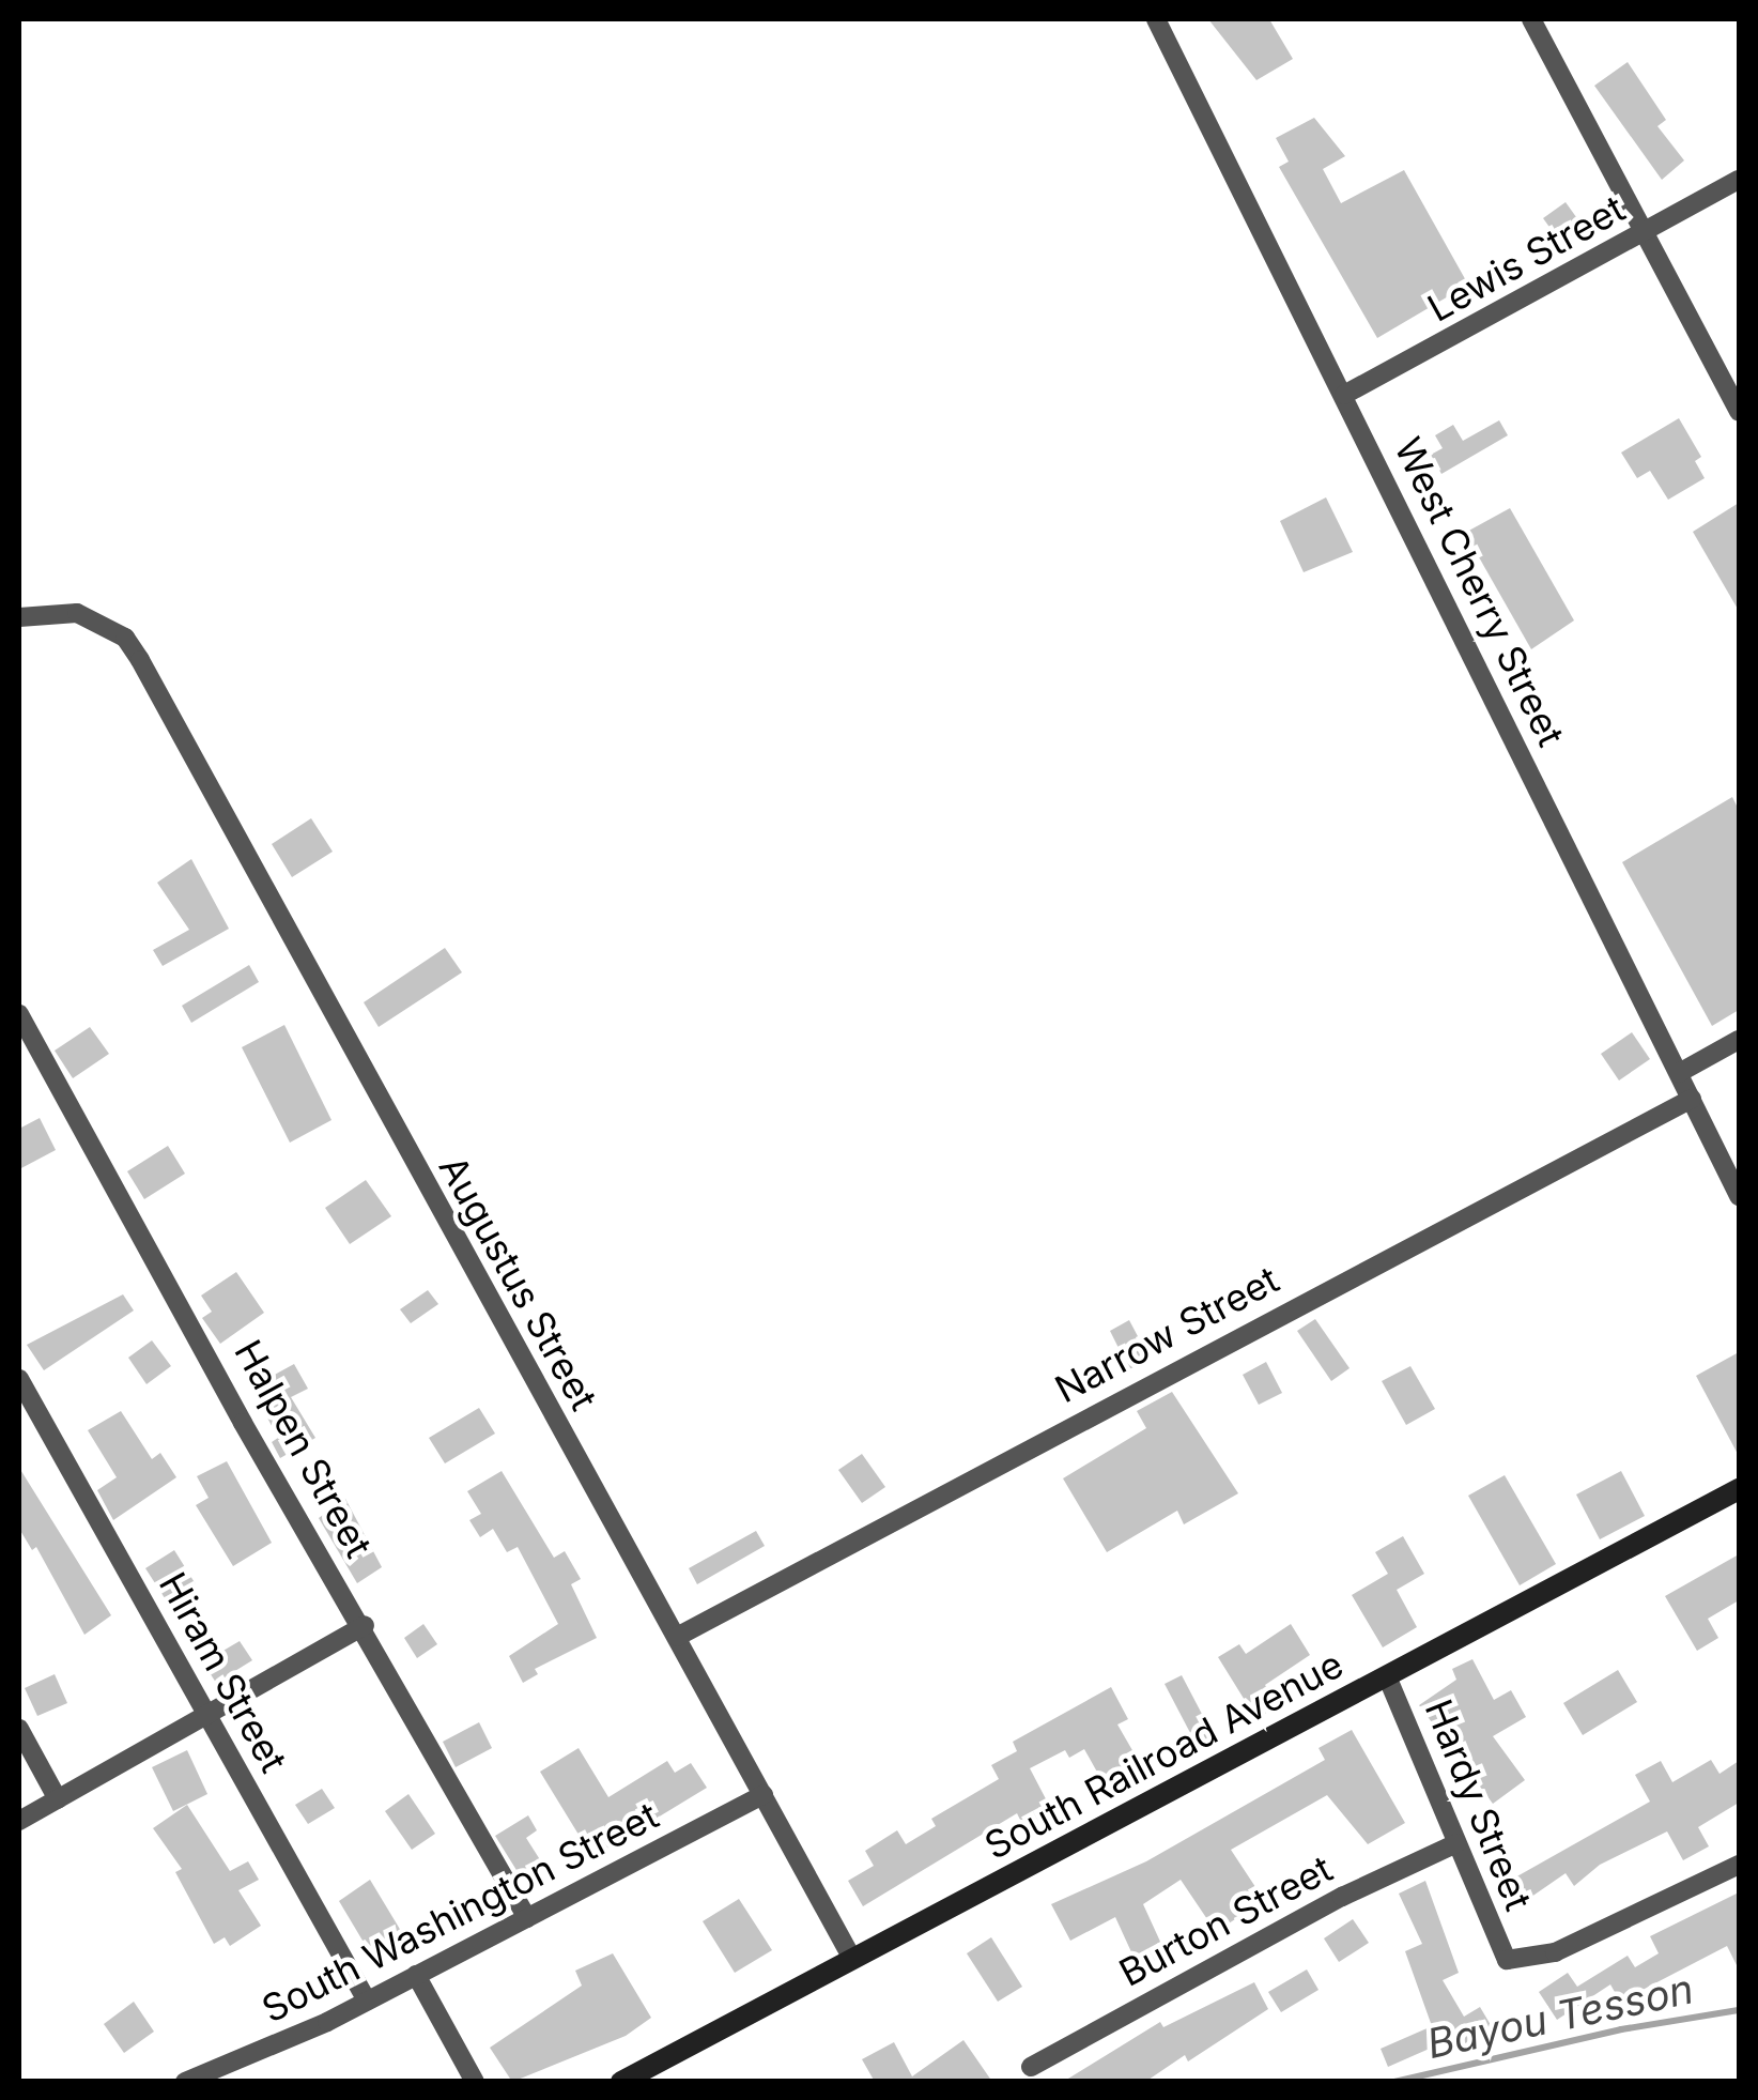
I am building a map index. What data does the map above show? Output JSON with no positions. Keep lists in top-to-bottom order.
{
  "streets": {
    "street": [
      "Lewis Street",
      "West Cherry Street",
      "Augustus Street",
      "Narrow Street",
      "Halpen Street",
      "Hiram Street",
      "South Railroad Avenue",
      "Hardy Street",
      "South Washington Street",
      "Burton Street"
    ]
  },
  "crossings": [
    ["Lewis Street", "West Cherry Street"],
    ["West Cherry Street", "Narrow Street"],
    ["Augustus Street", "Narrow Street"],
    ["Augustus Street", "South Railroad Avenue"],
    ["Augustus Street", "South Washington Street"],
    ["Halpen Street", "South Washington Street"],
    ["Hiram Street", "South Washington Street"],
    ["South Railroad Avenue", "Hardy Street"],
    ["Hardy Street", "Burton Street"]
  ],
  "water": ["Bayou Tesson"]
}
